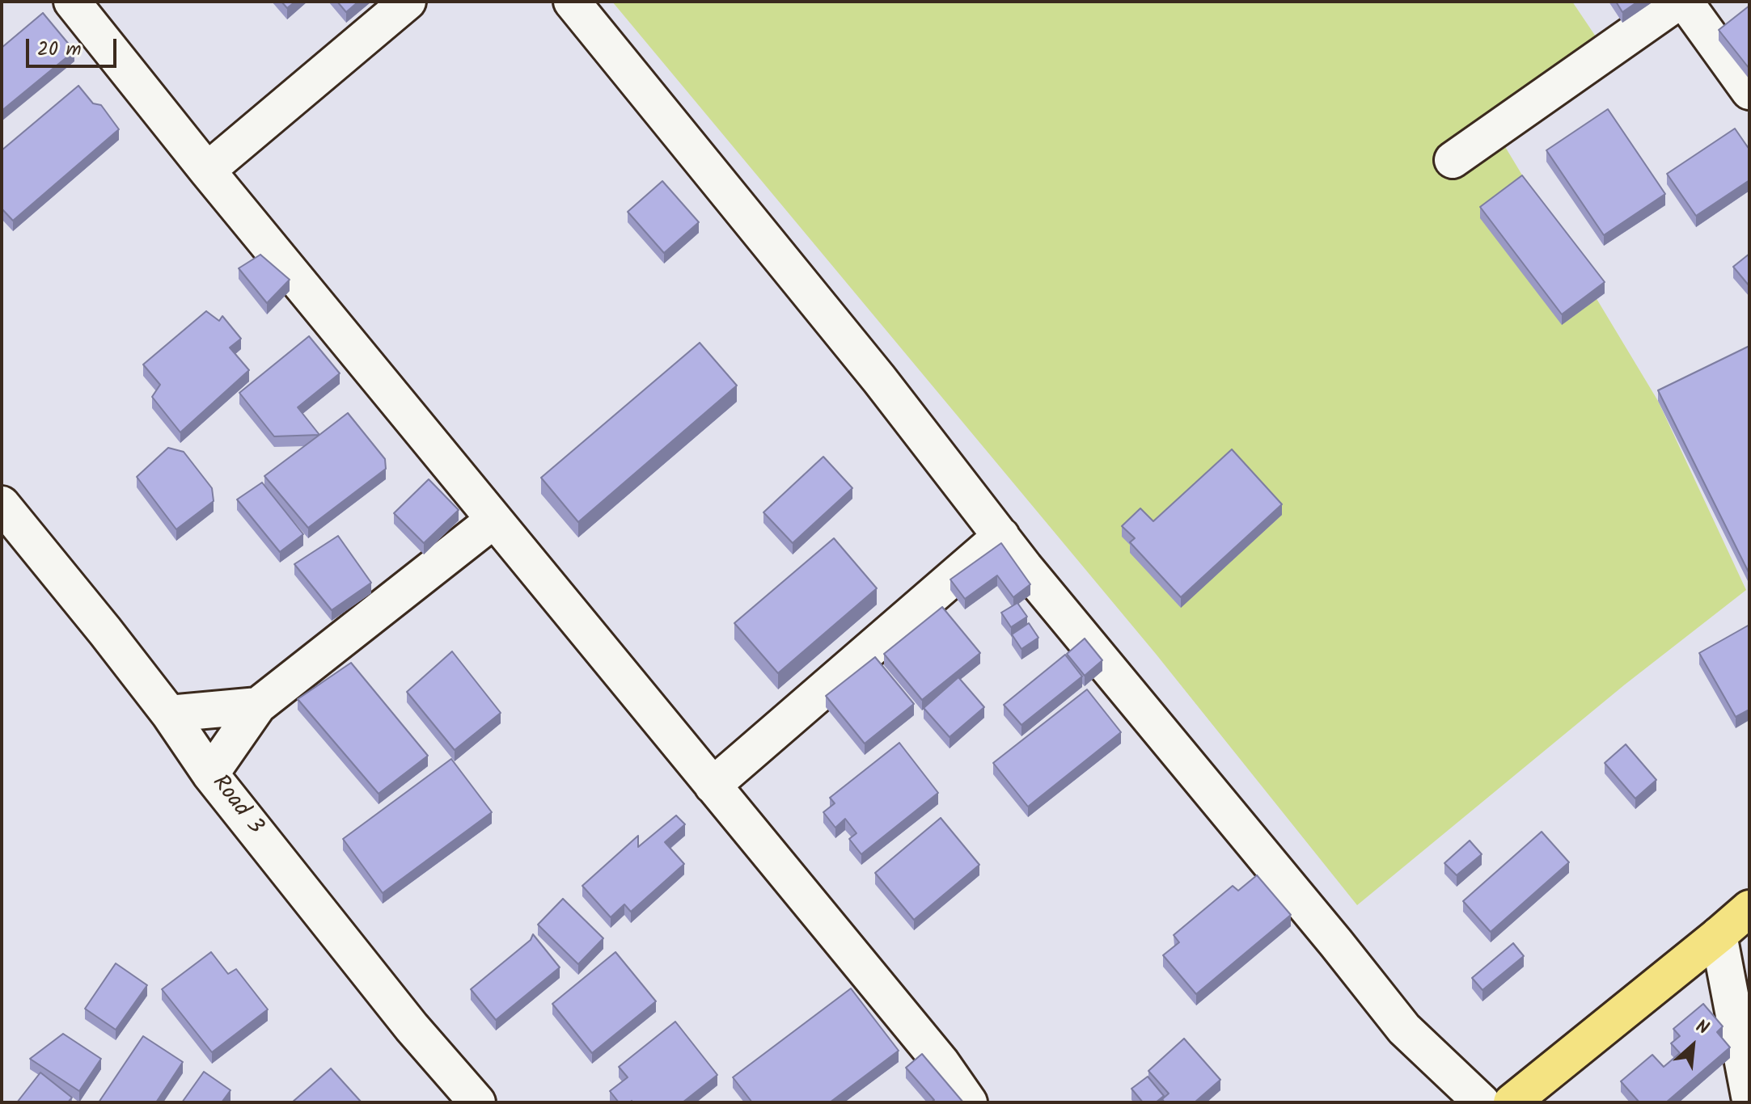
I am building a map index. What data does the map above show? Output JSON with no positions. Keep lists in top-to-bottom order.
{
  "streets": {
    "street": ["Road 3"]
  },
  "scale_bar": "20 m",
  "north": "top right"
}
